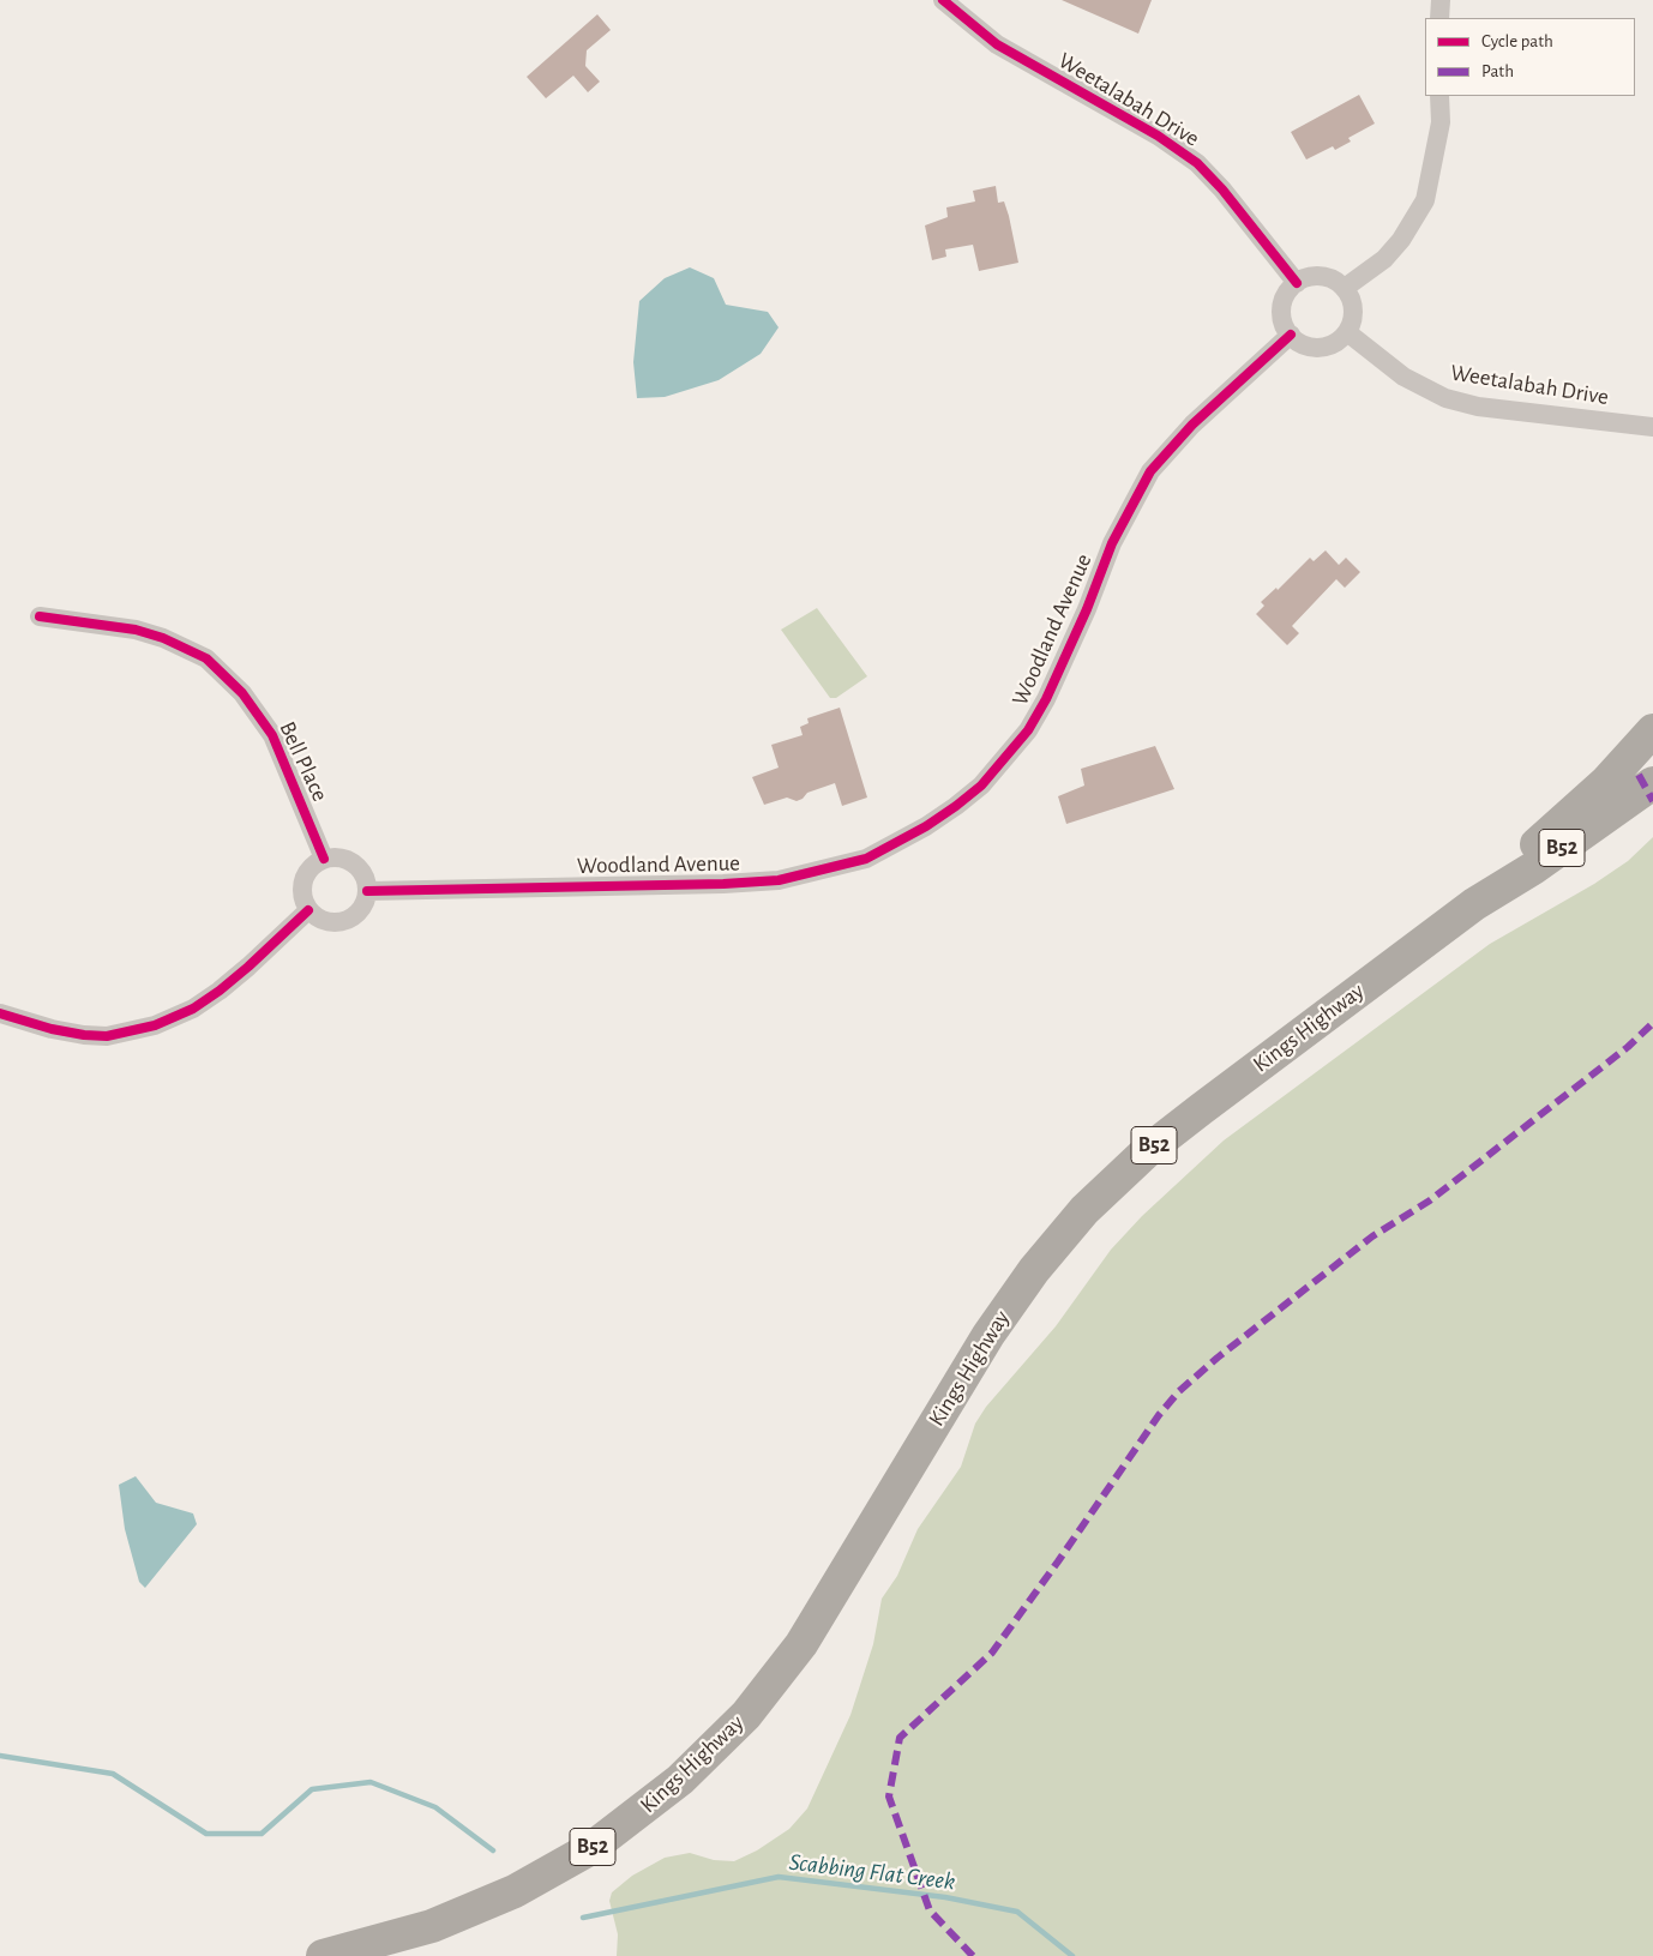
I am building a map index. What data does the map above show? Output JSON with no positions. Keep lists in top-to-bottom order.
{
  "streets": {
    "highway": ["B52", "Kings Highway"],
    "street": ["Weetalabah Drive", "Woodland Avenue", "Bell Place"]
  },
  "crossings": [
    ["Weetalabah Drive", "Woodland Avenue"],
    ["Woodland Avenue", "Bell Place"]
  ],
  "water": ["Scabbing Flat Creek"],
  "legend": ["Cycle path", "Path"]
}
